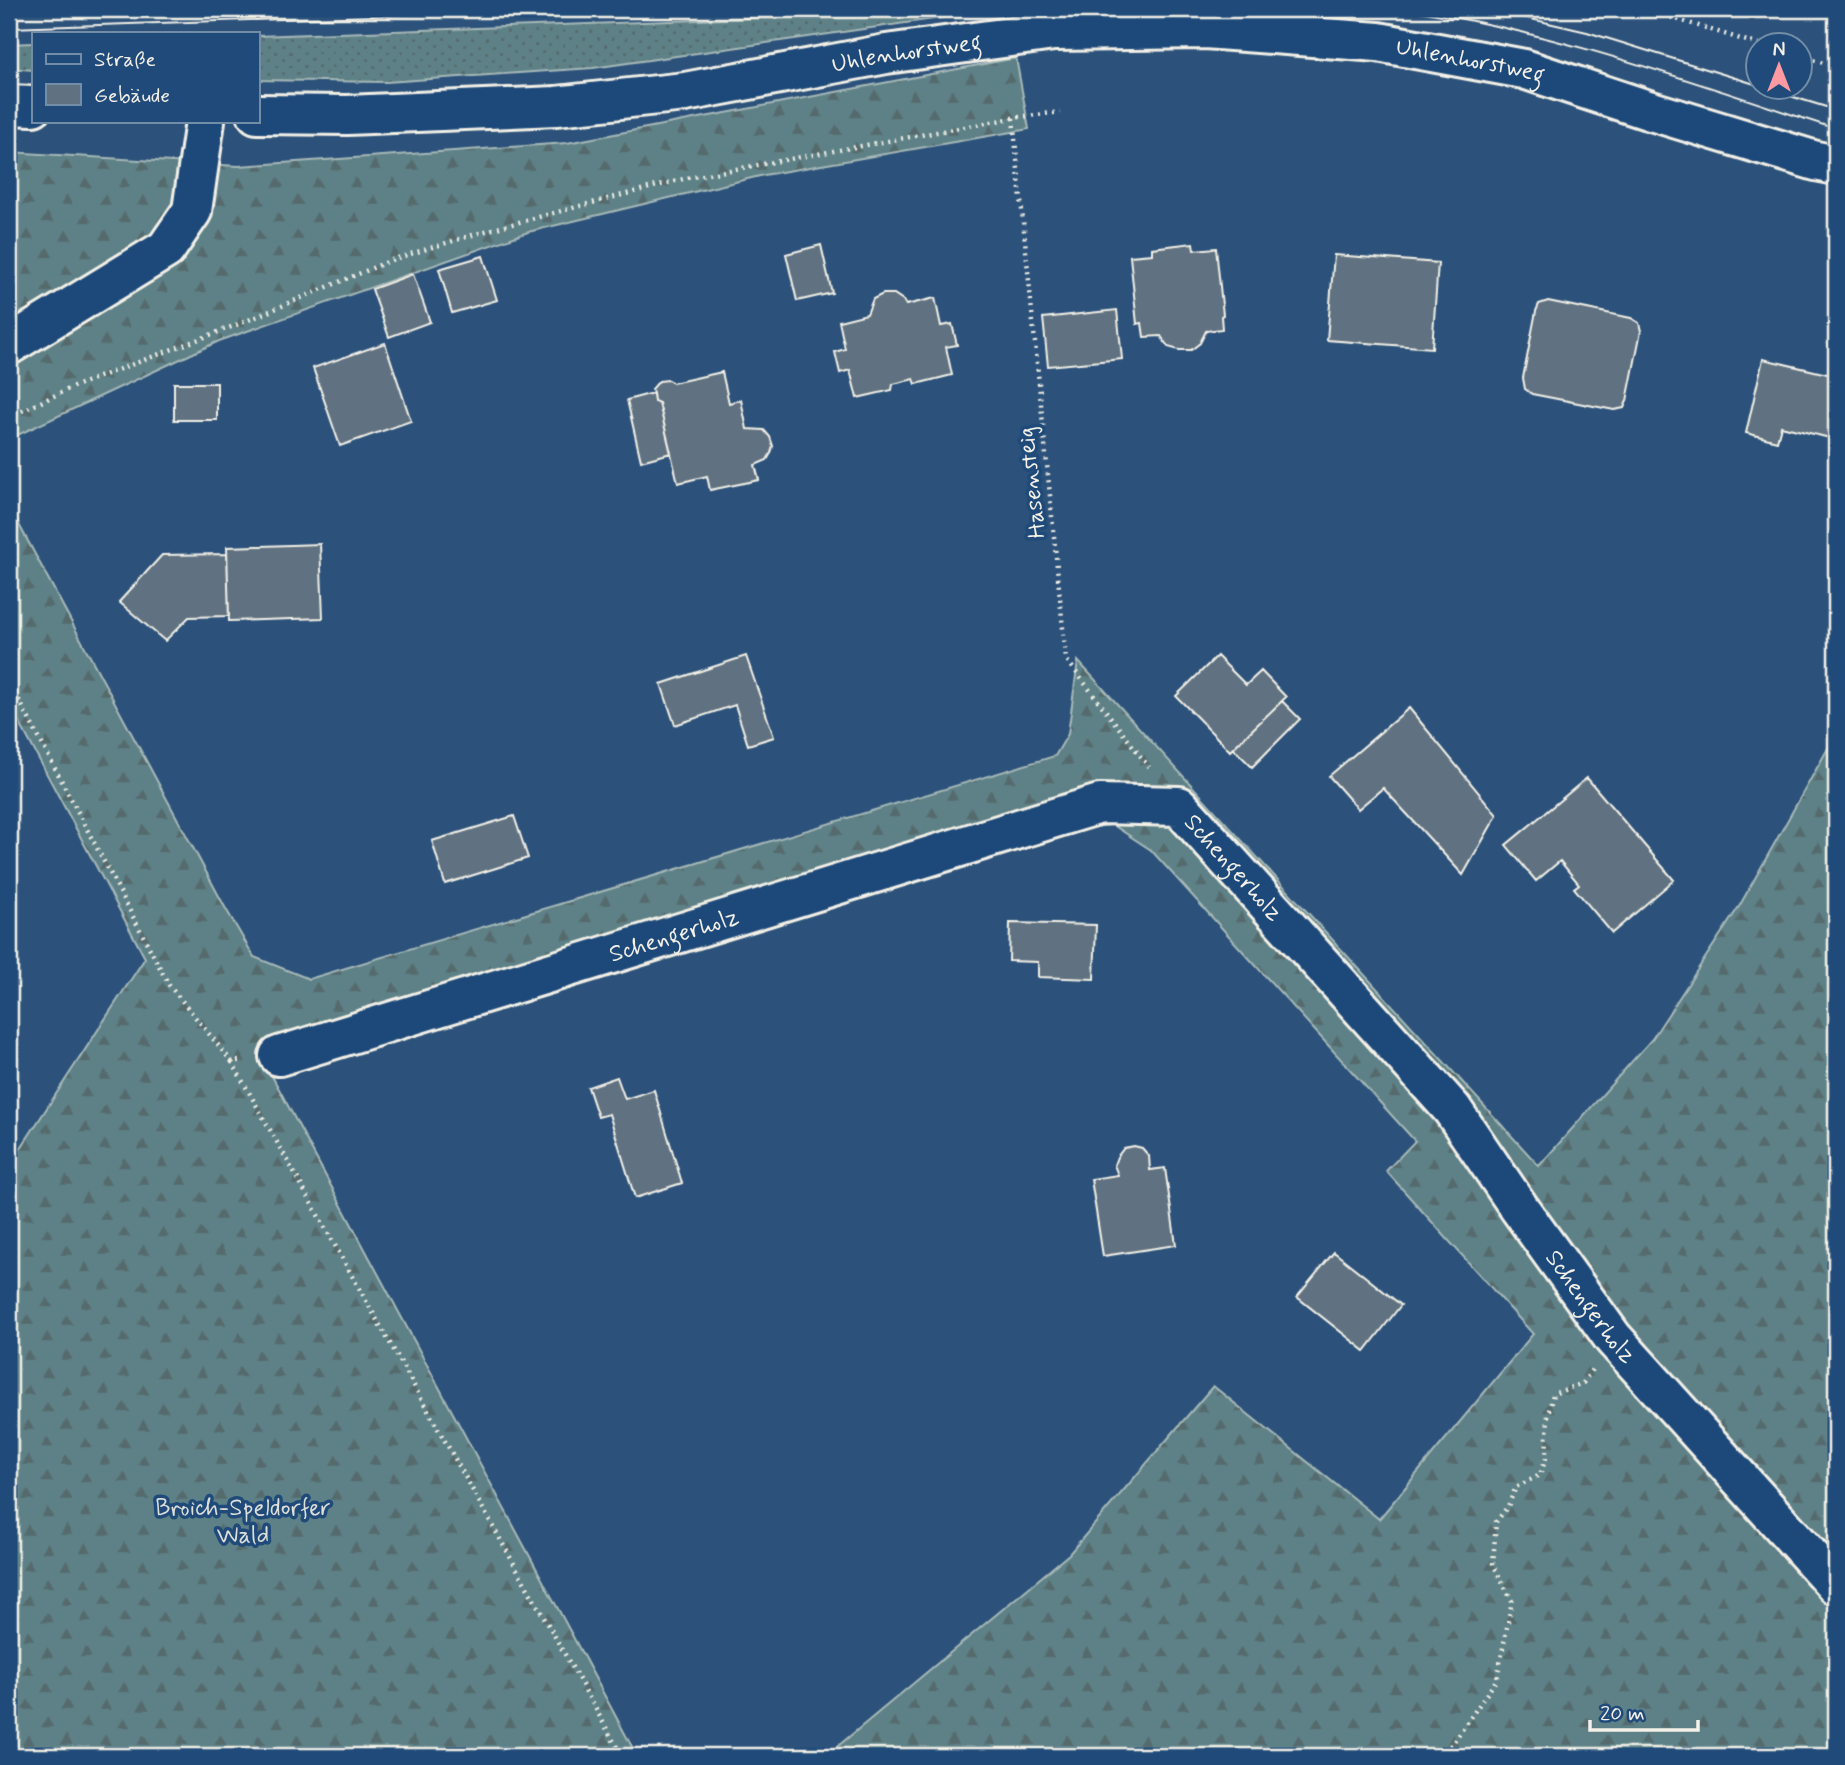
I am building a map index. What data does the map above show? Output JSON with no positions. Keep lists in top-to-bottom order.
{
  "streets": {
    "main road": ["Uhlenhorstweg", "Schengerholz"],
    "path": ["Hasensteig"]
  },
  "crossings": [
    ["Hasensteig", "Schengerholz"]
  ],
  "parks": ["Broich-Speldorfer Wald"],
  "legend": ["Straße", "Gebäude"],
  "scale_bar": "20 m",
  "north": "top"
}
